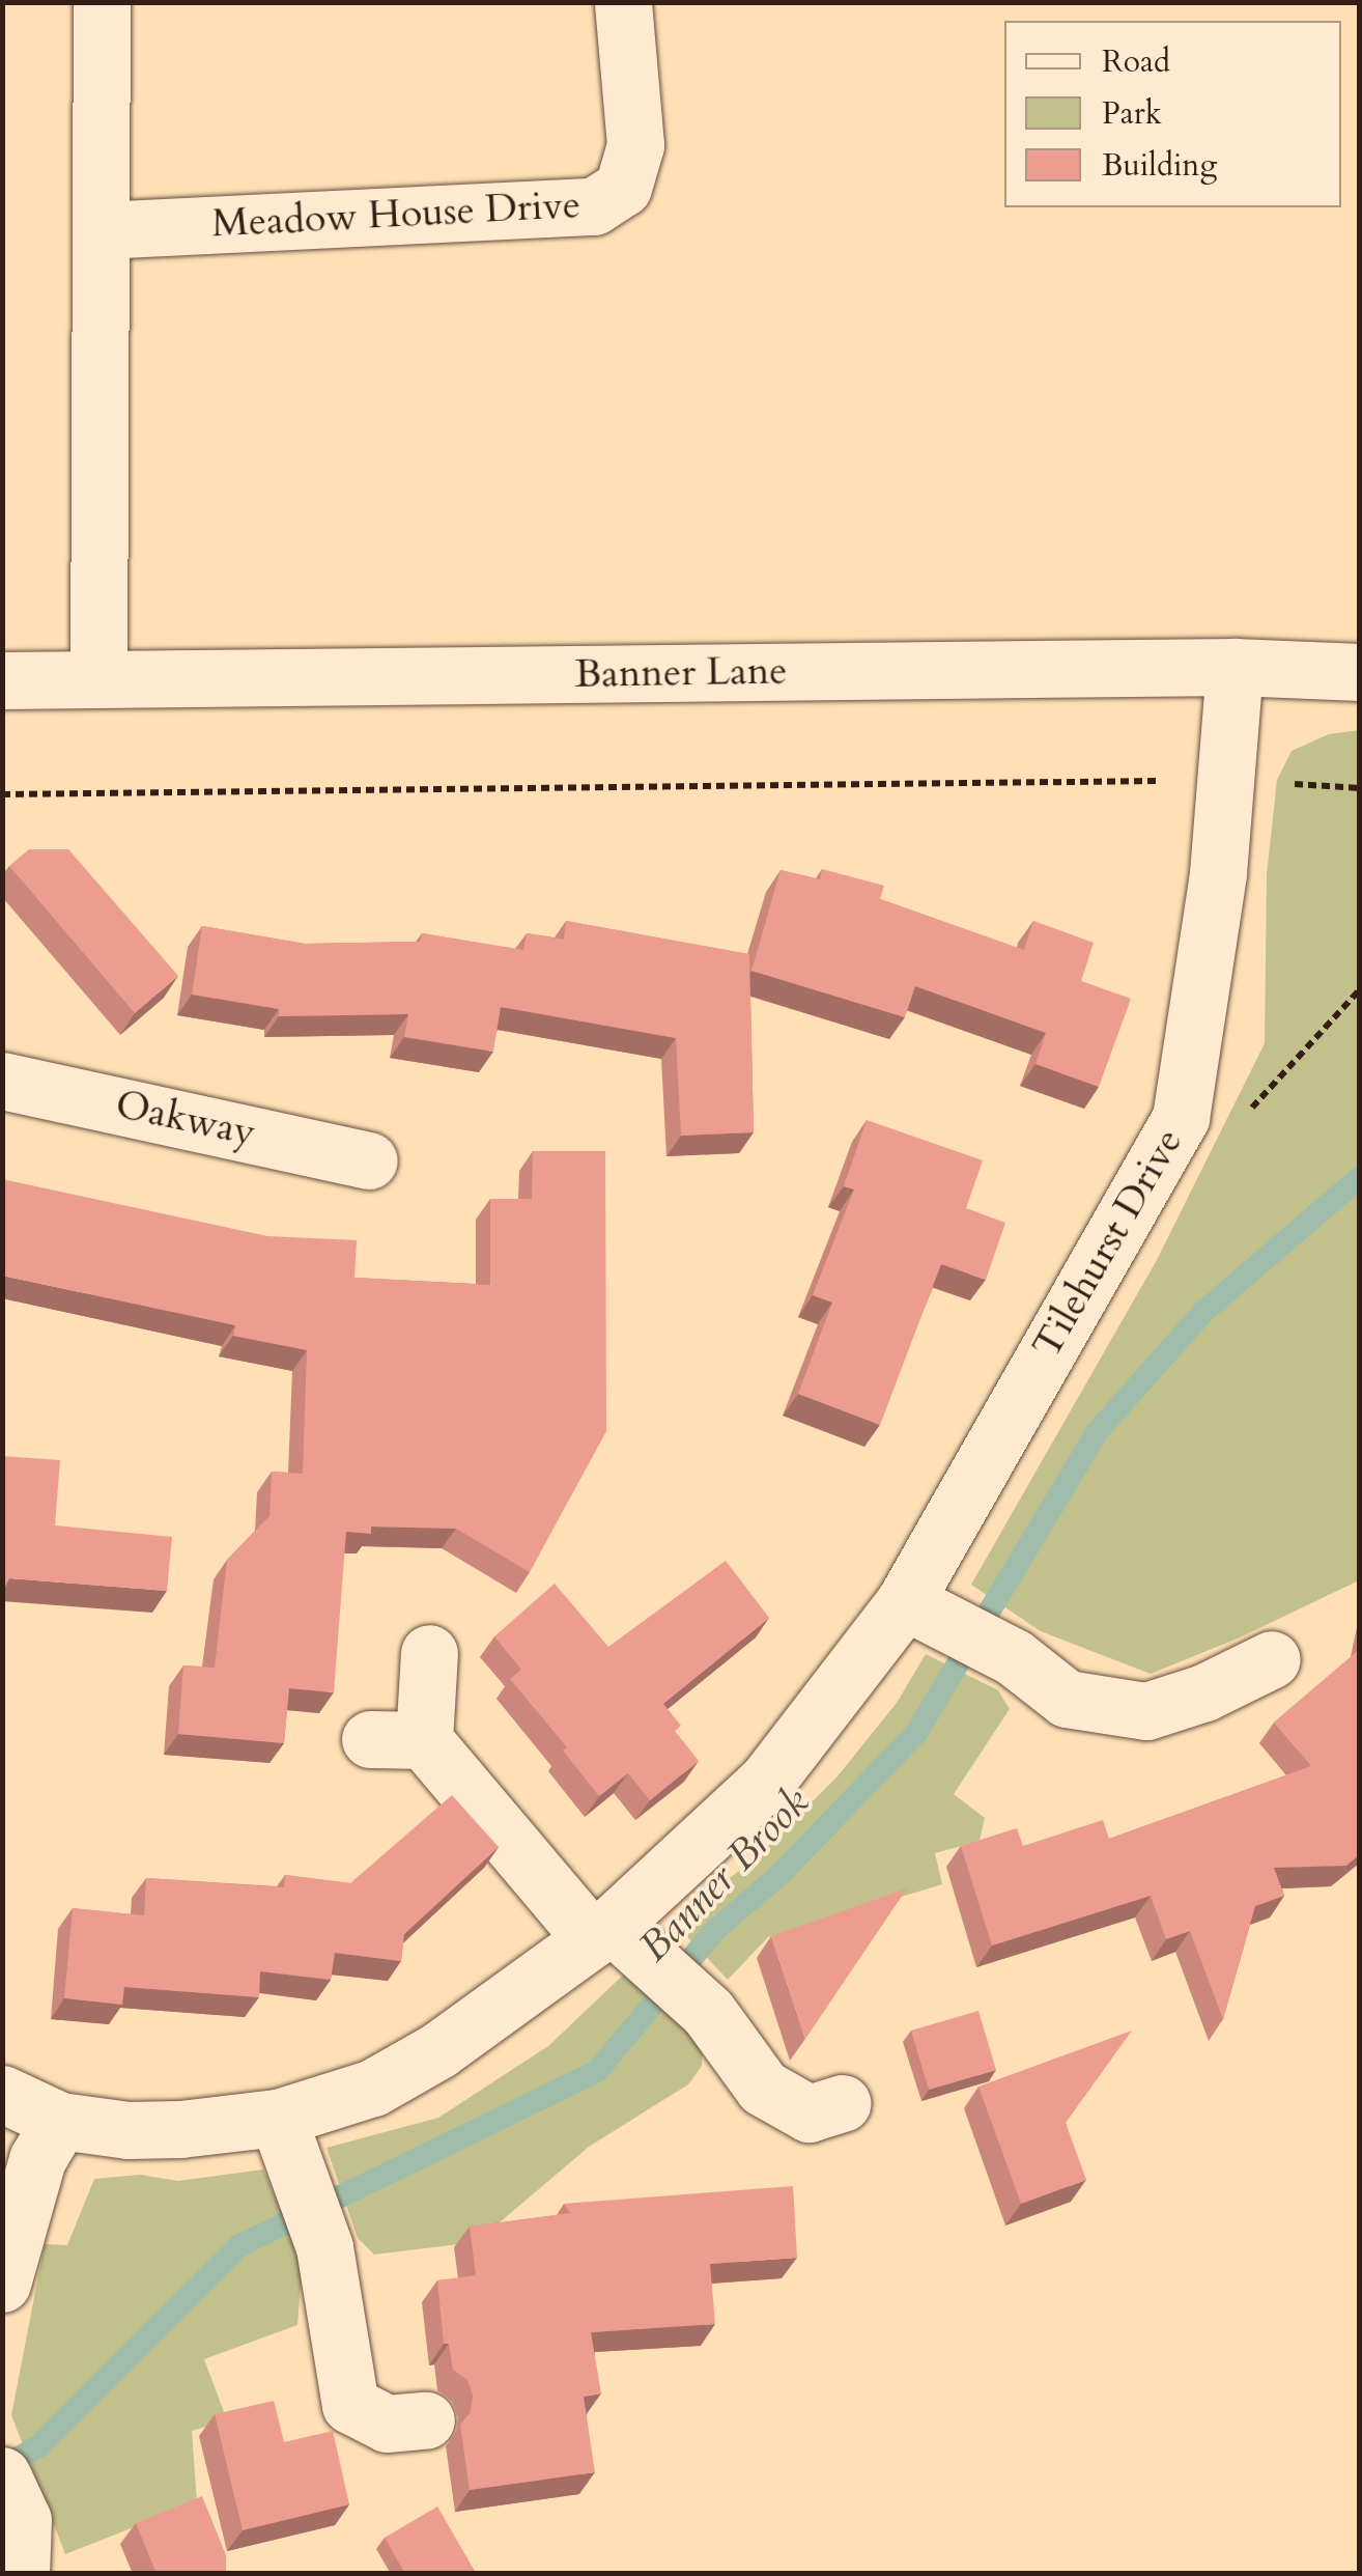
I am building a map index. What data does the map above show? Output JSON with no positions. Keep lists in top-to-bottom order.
{
  "streets": {
    "street": [
      "Meadow House Drive",
      "Banner Lane",
      "Oakway",
      "Tilehurst Drive"
    ]
  },
  "crossings": [
    ["Banner Lane", "Tilehurst Drive"]
  ],
  "water": ["Banner Brook"],
  "legend": ["Road", "Park", "Building"]
}
